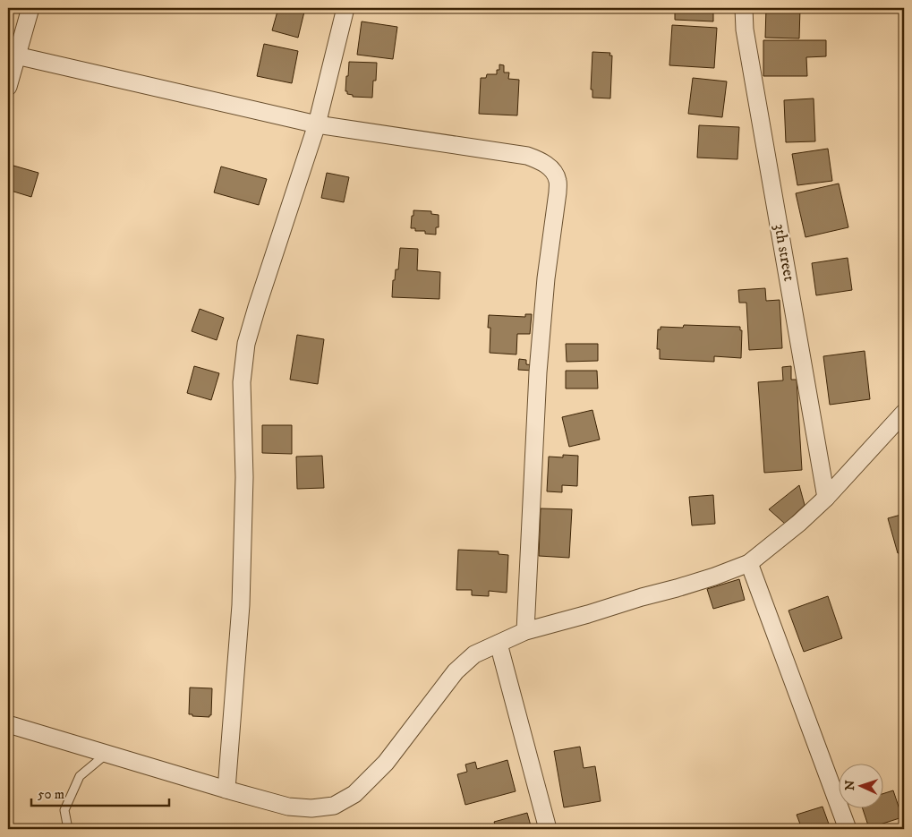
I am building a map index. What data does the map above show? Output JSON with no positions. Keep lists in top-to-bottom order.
{
  "streets": {
    "street": ["3th street"]
  },
  "scale_bar": "50 m",
  "north": "left"
}
